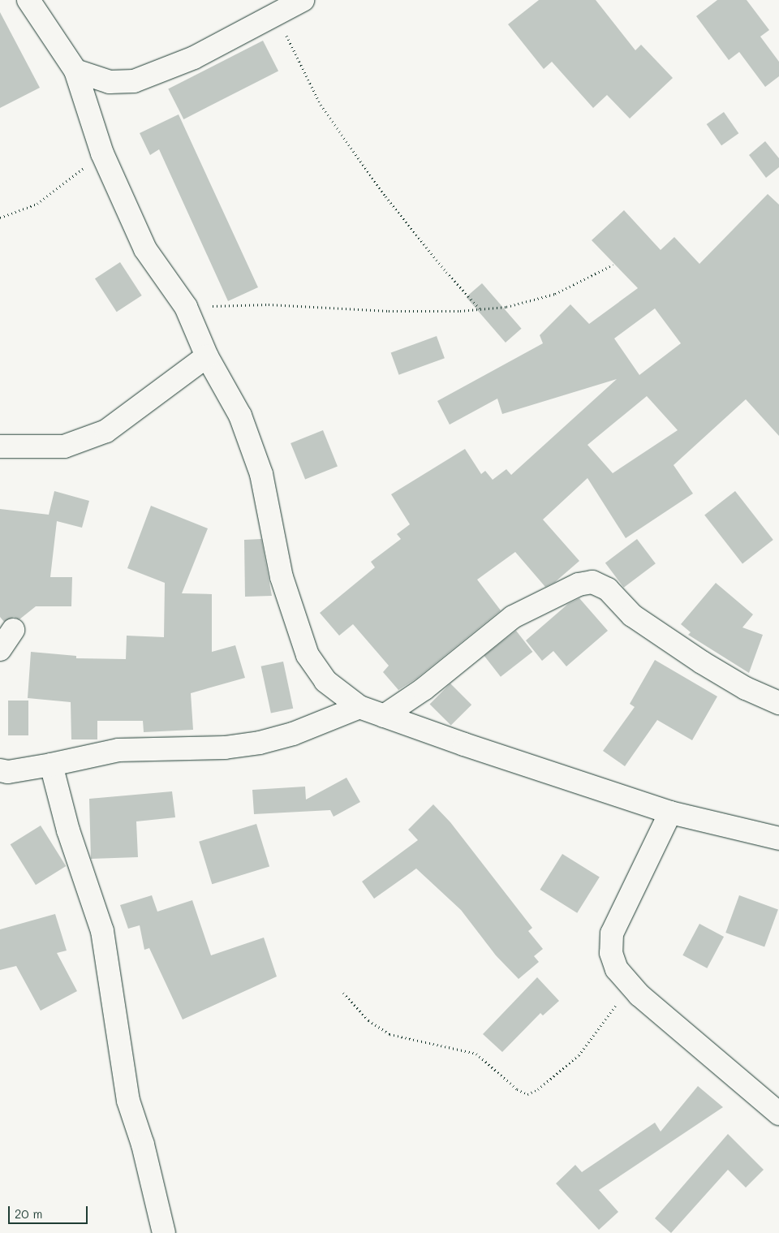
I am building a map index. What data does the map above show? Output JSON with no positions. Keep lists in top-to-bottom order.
{
  "scale_bar": "20 m"
}
